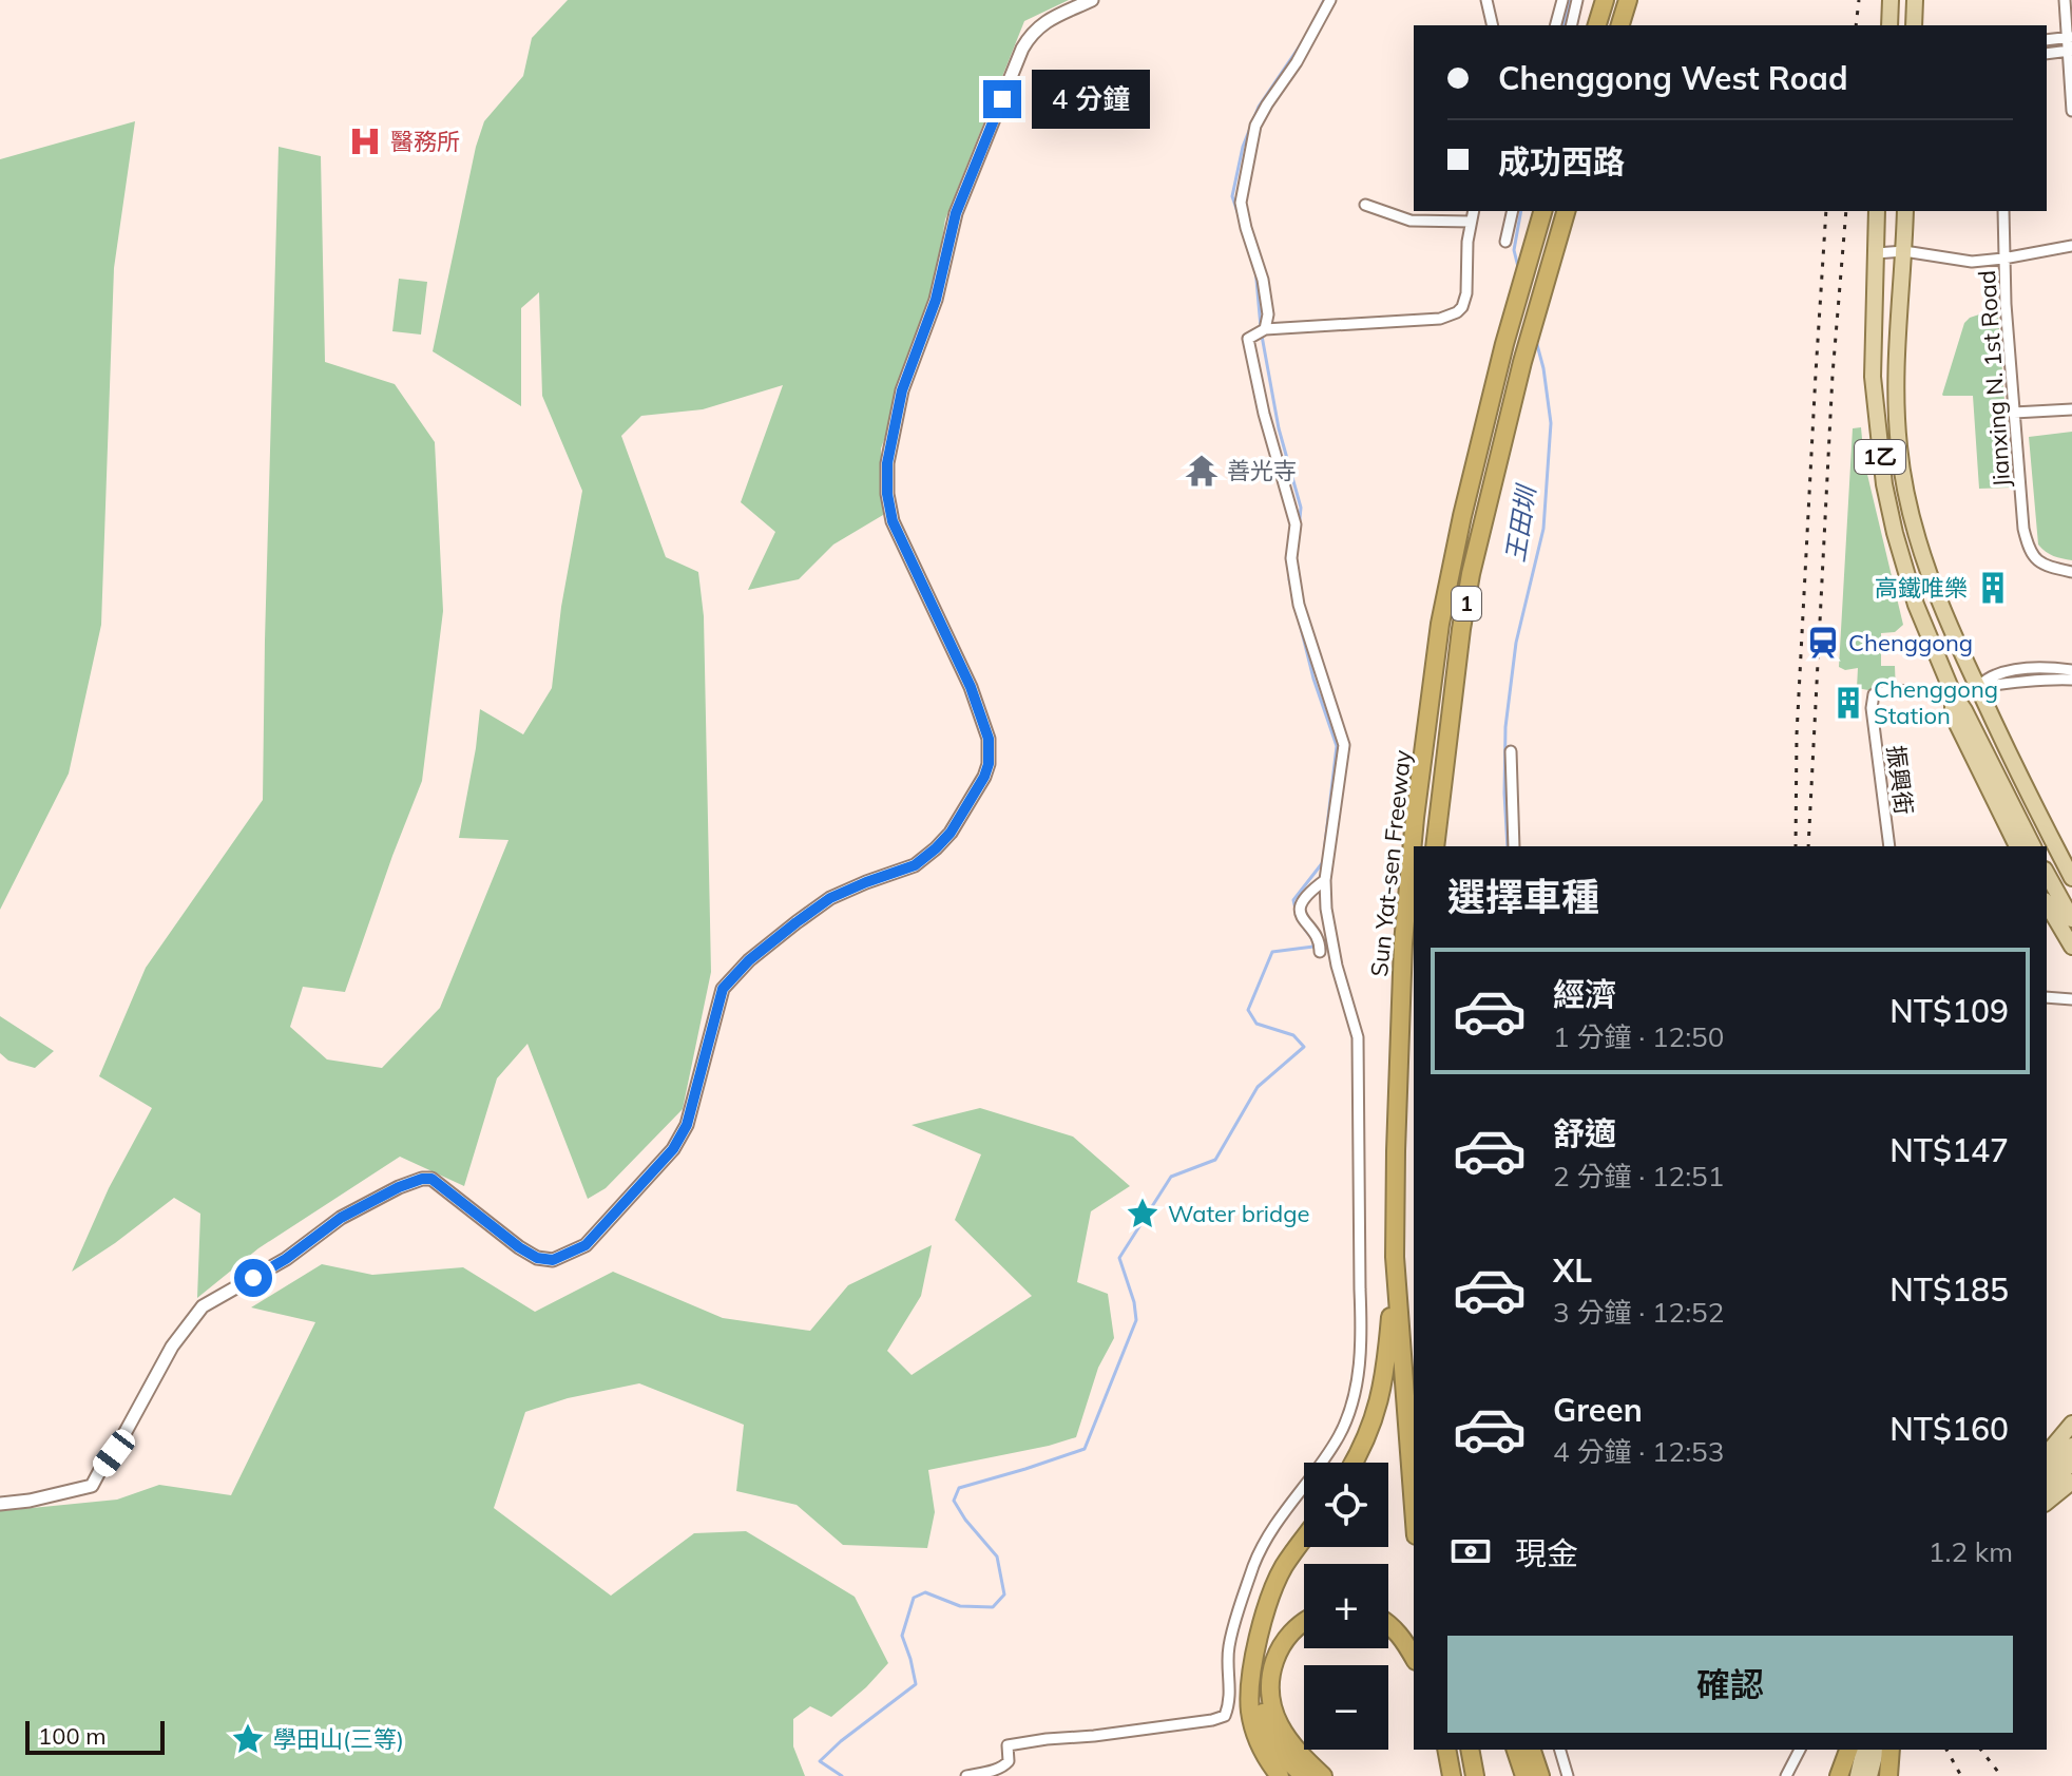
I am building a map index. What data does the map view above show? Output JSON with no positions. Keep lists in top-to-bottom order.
{
  "streets": {
    "highway": ["1", "Sun Yat-sen Freeway"],
    "main road": ["1乙"],
    "street": ["Jianxing N. 1st Road", "振興街"]
  },
  "crossings": [
    ["1乙", "振興街"]
  ],
  "water": ["王田圳"],
  "places": {
    "hospital": ["醫務所"],
    "temple": ["善光寺"],
    "building": ["高鐵唯樂", "Chenggong Station"],
    "station": ["Chenggong"],
    "place": ["Water bridge", "學田山(三等)"]
  },
  "scale_bar": "100 m",
  "page": {
    "banner": ["Chenggong West Road", "成功西路"],
    "bubble": "4 分鐘",
    "heading": "選擇車種",
    "list": [
      {
        "name": "經濟",
        "note": "1 分鐘 · 12:50",
        "value": "NT$109"
      },
      {
        "name": "舒適",
        "note": "2 分鐘 · 12:51",
        "value": "NT$147"
      },
      {
        "name": "XL",
        "note": "3 分鐘 · 12:52",
        "value": "NT$185"
      },
      {
        "name": "Green",
        "note": "4 分鐘 · 12:53",
        "value": "NT$160"
      }
    ],
    "map_buttons": ["+", "−"],
    "pay": ["現金", "1.2 km"],
    "buttons": "確認",
    "scale": "100 m"
  }
}
